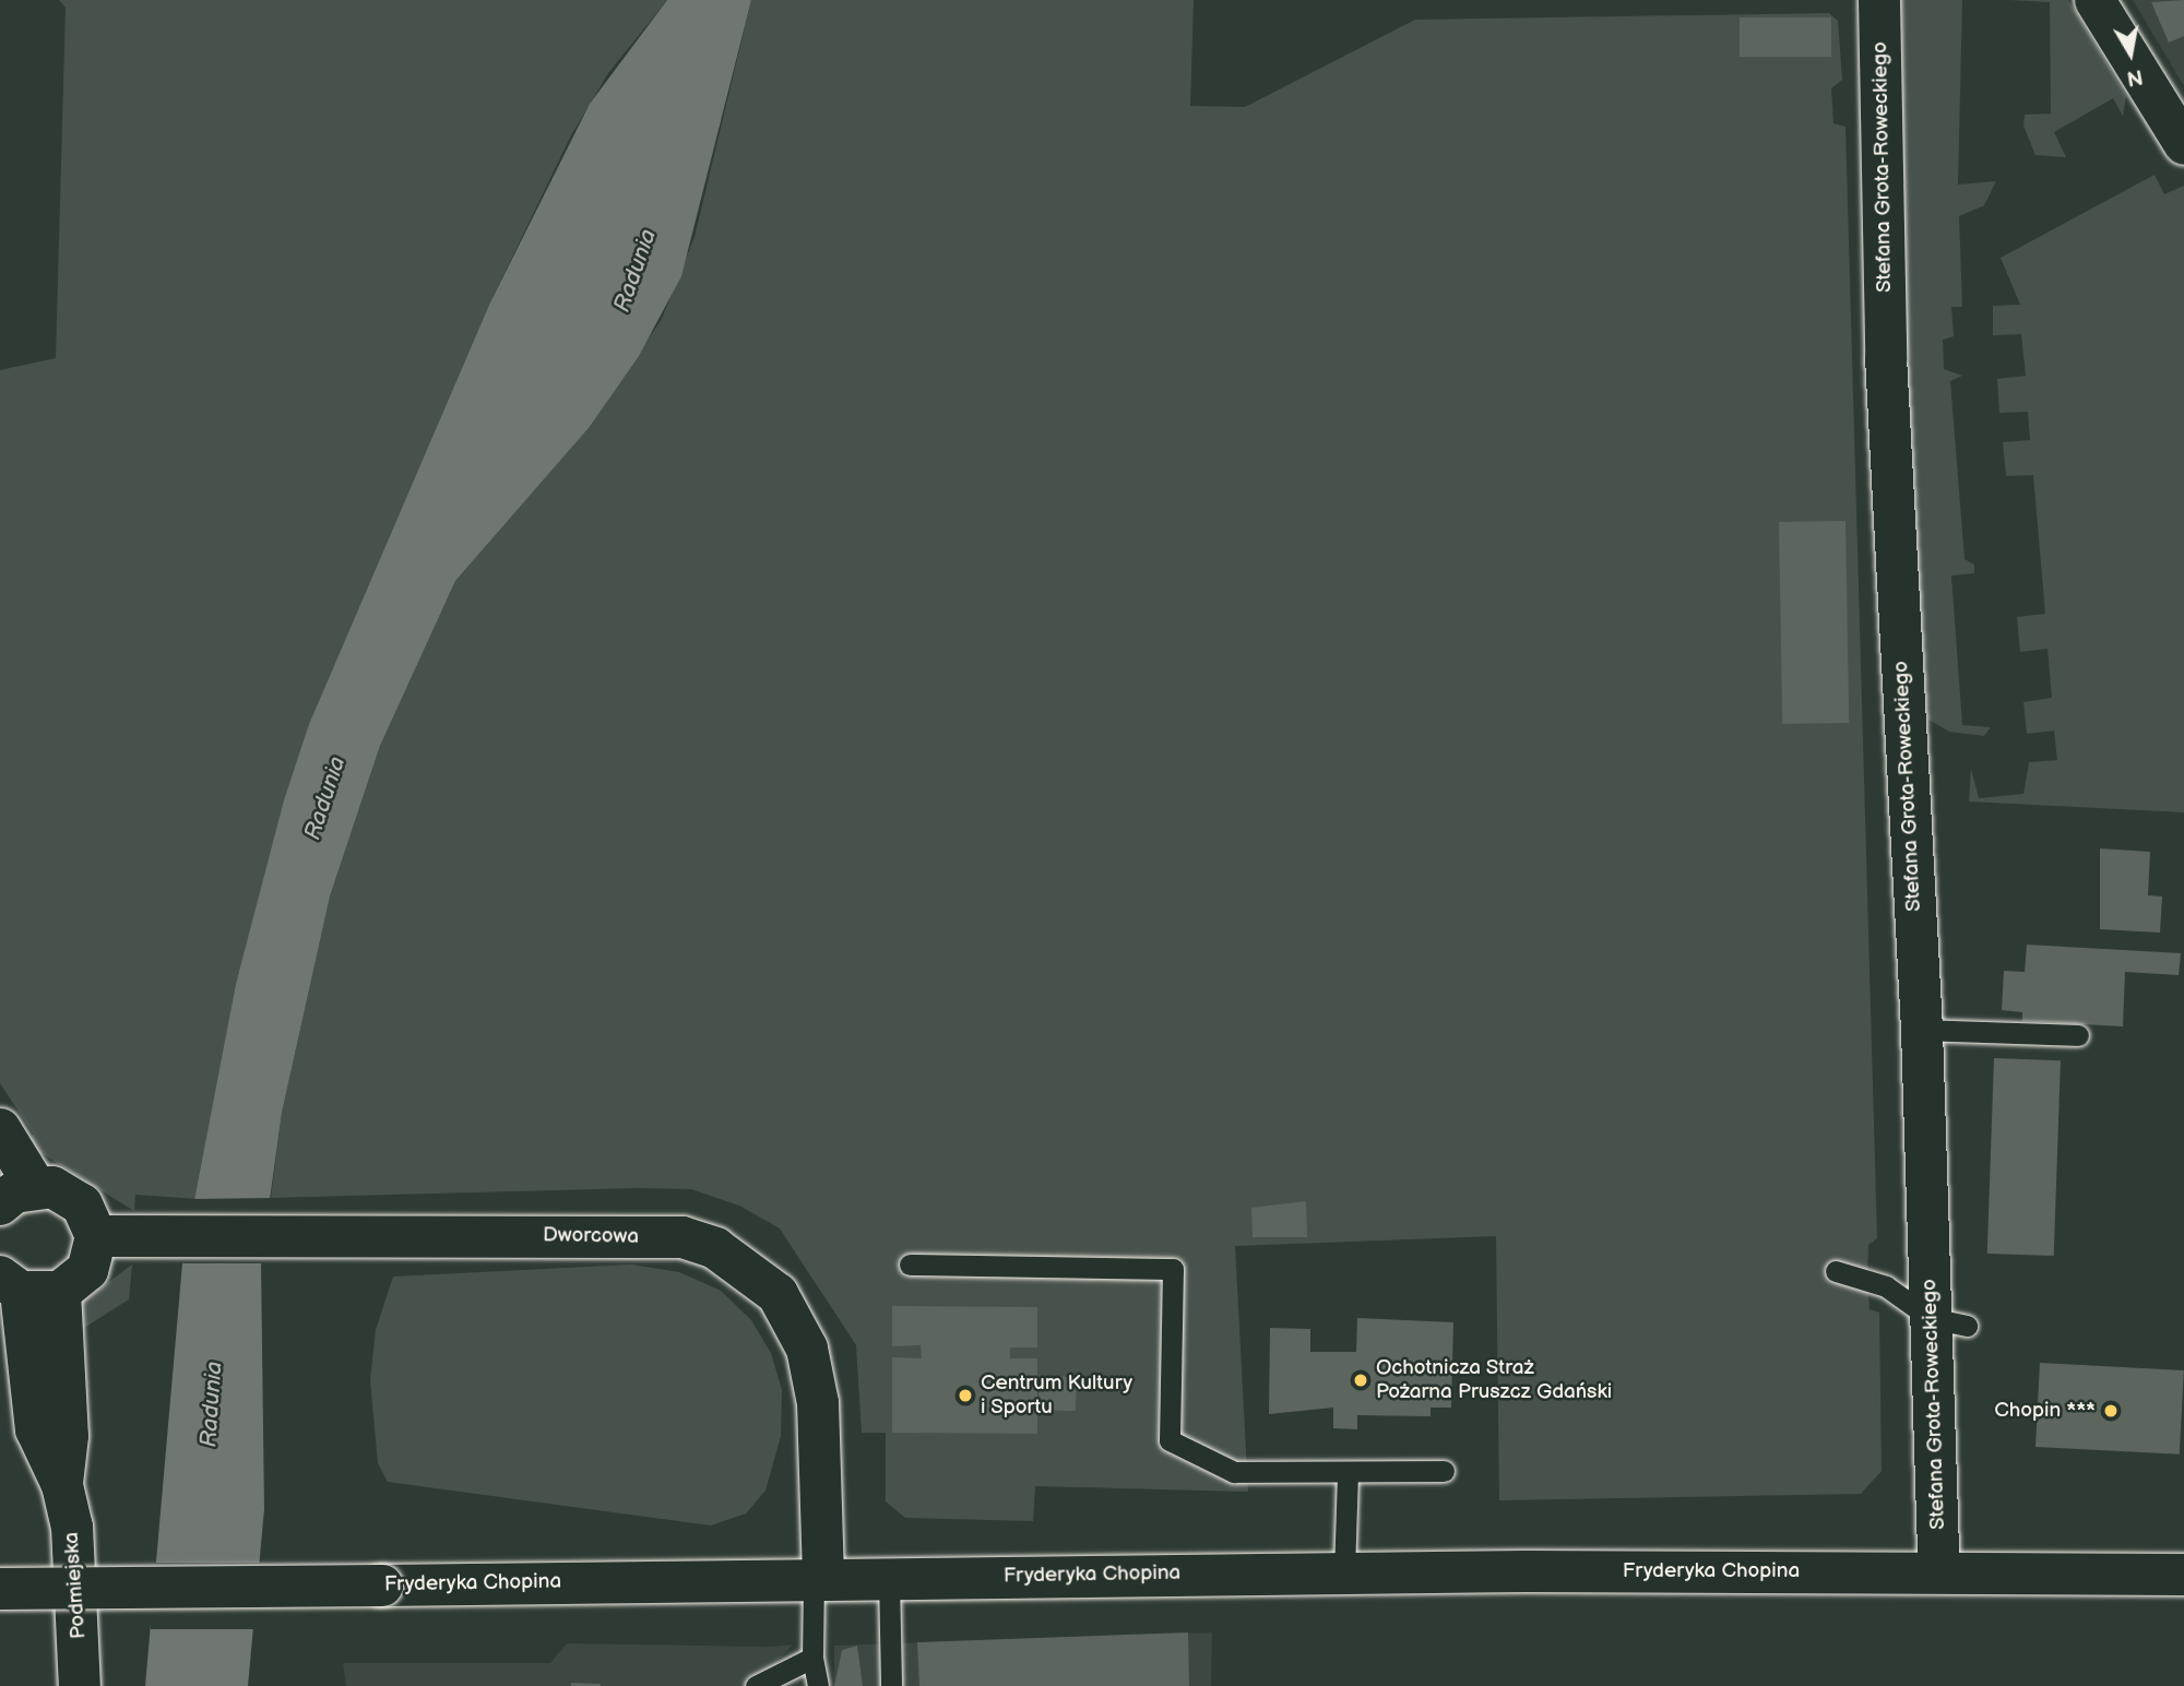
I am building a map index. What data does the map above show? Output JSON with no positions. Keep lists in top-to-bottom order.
{
  "streets": {
    "street": [
      "Stefana Grota-Roweckiego",
      "Dworcowa",
      "Fryderyka Chopina",
      "Podmiejska"
    ]
  },
  "crossings": [
    ["Stefana Grota-Roweckiego", "Fryderyka Chopina"],
    ["Dworcowa", "Fryderyka Chopina"]
  ],
  "water": ["Radunia"],
  "places": ["Ochotnicza Straż Pożarna Pruszcz Gdański", "Centrum Kultury i Sportu", "Chopin ***"],
  "north": "bottom"
}
